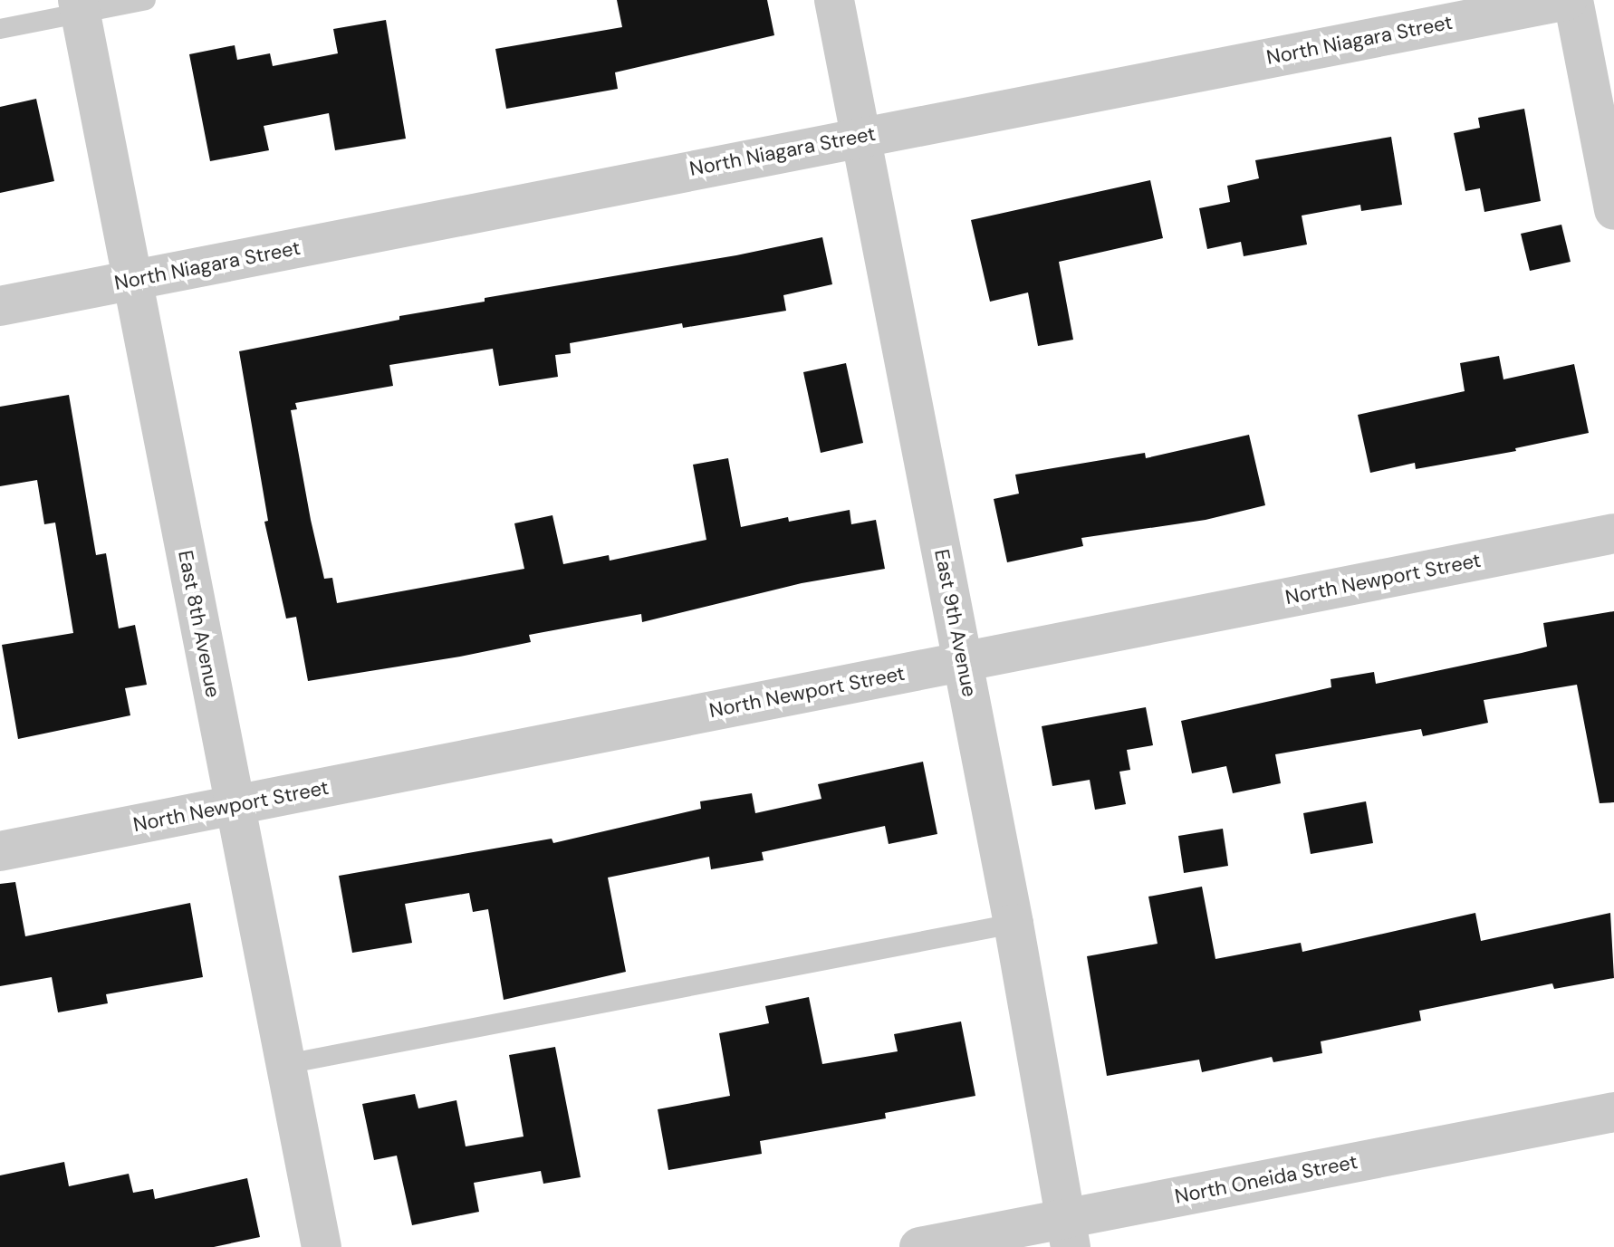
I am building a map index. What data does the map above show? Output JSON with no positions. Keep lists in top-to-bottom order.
{
  "streets": {
    "street": [
      "North Niagara Street",
      "North Newport Street",
      "East 9th Avenue",
      "East 8th Avenue",
      "North Oneida Street"
    ]
  },
  "crossings": [
    ["North Niagara Street", "East 9th Avenue"],
    ["North Niagara Street", "East 8th Avenue"],
    ["North Newport Street", "East 9th Avenue"],
    ["North Newport Street", "East 8th Avenue"],
    ["East 9th Avenue", "North Oneida Street"]
  ]
}
